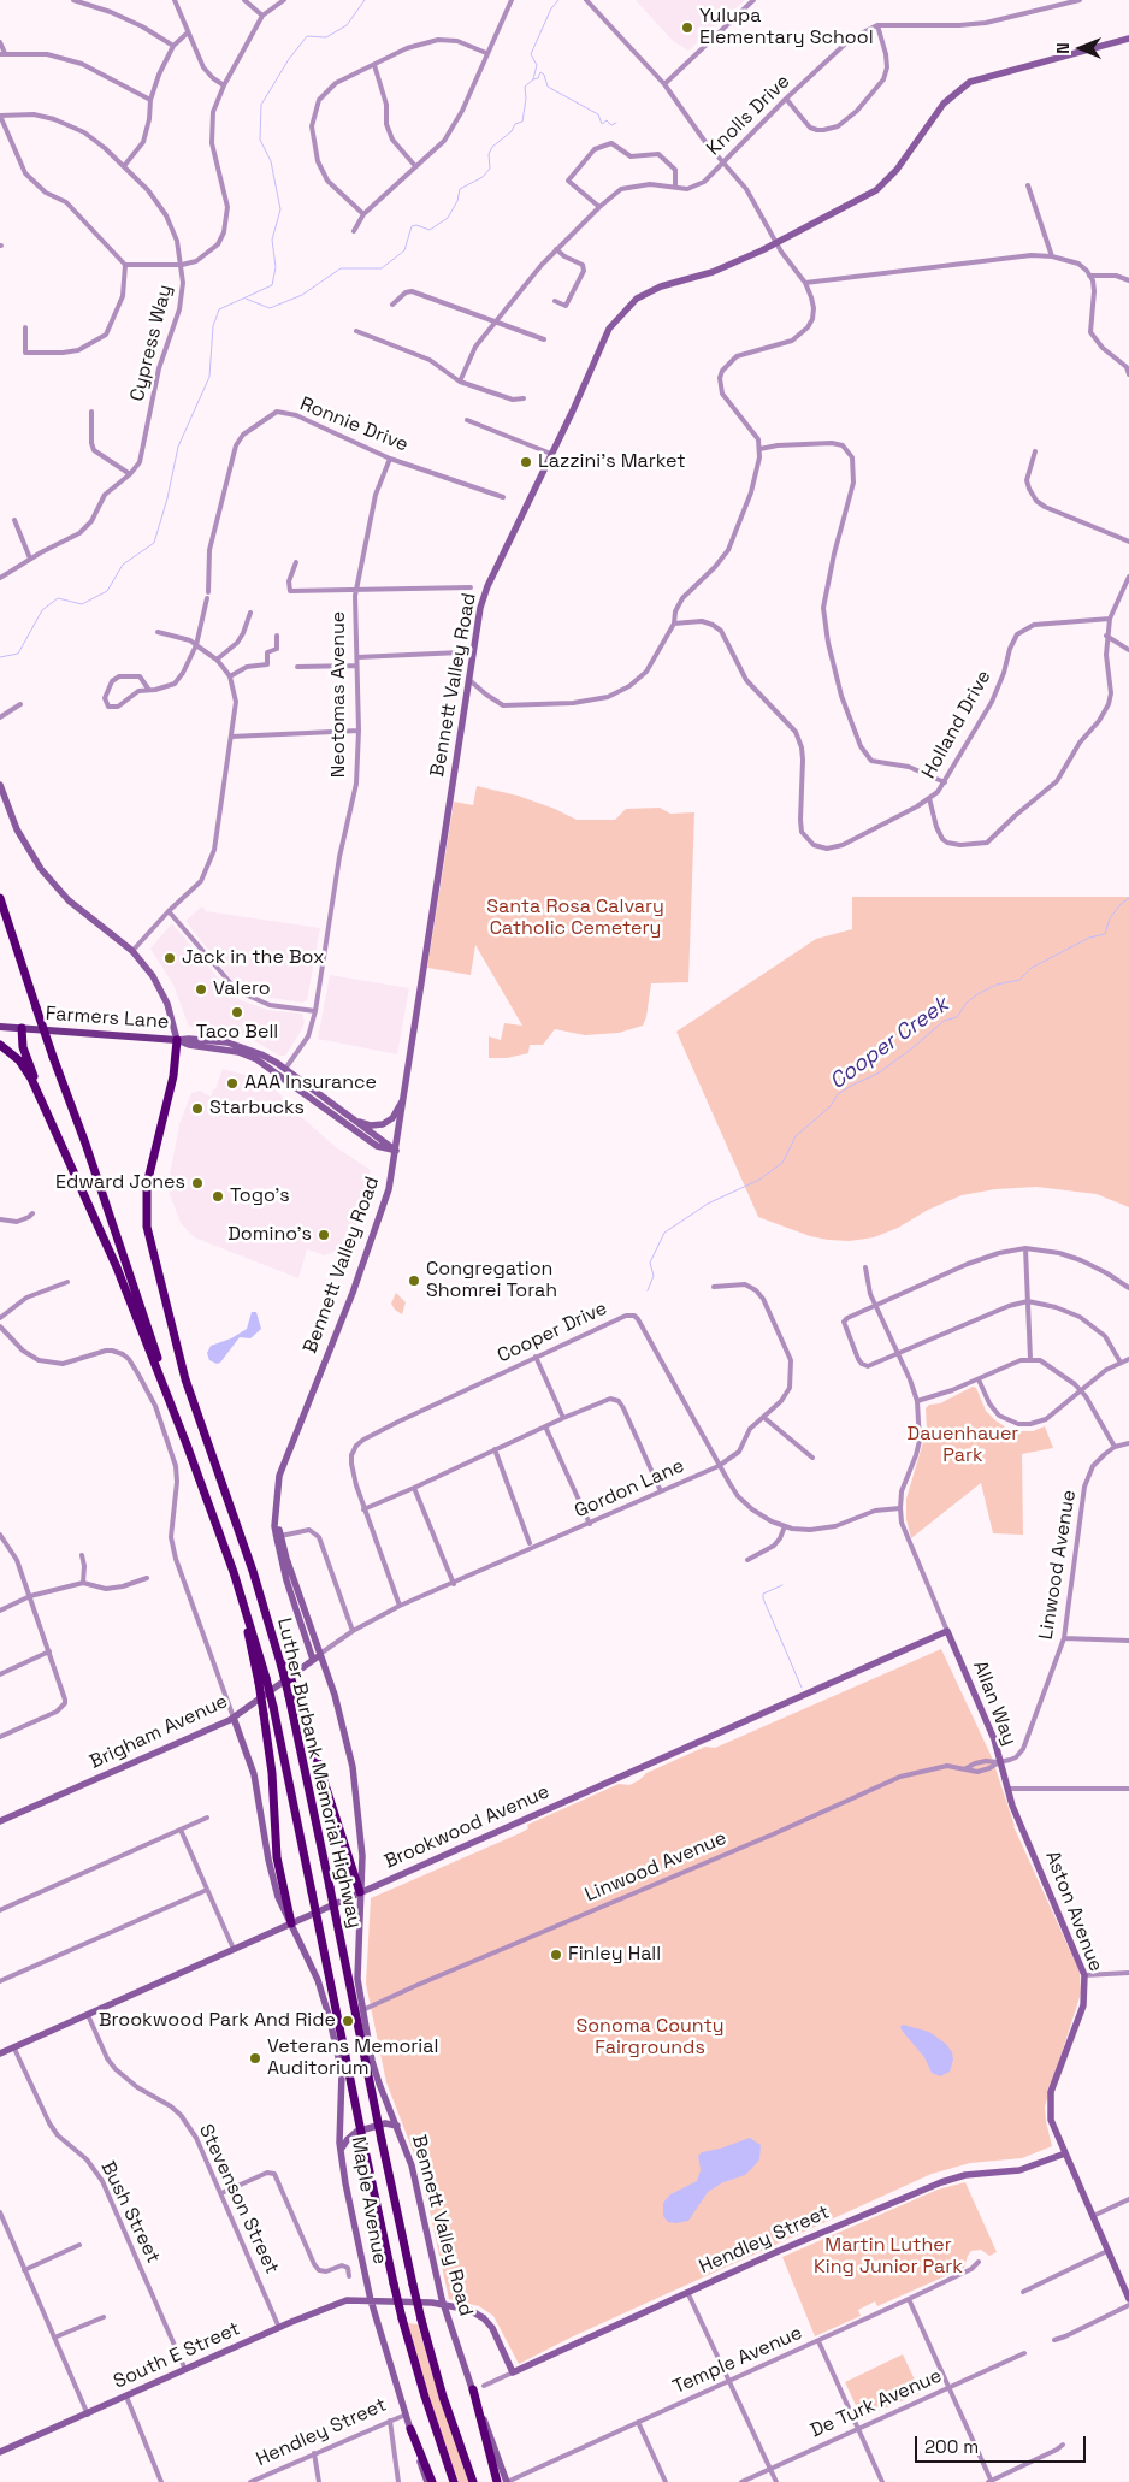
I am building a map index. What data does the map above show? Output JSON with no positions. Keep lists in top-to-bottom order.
{
  "streets": {
    "highway": ["Luther Burbank Memorial Highway"],
    "main road": ["Farmers Lane"],
    "street": [
      "Knolls Drive",
      "Cypress Way",
      "Ronnie Drive",
      "Bennett Valley Road",
      "Neotomas Avenue",
      "Holland Drive",
      "Cooper Drive",
      "Gordon Lane",
      "Linwood Avenue",
      "Allan Way",
      "Brigham Avenue",
      "Brookwood Avenue",
      "Aston Avenue",
      "Stevenson Street",
      "Maple Avenue",
      "Bush Street",
      "Hendley Street",
      "South E Street",
      "Temple Avenue",
      "De Turk Avenue"
    ]
  },
  "crossings": [
    ["Ronnie Drive", "Neotomas Avenue"],
    ["Bennett Valley Road", "Farmers Lane"],
    ["Bennett Valley Road", "Gordon Lane"],
    ["Bennett Valley Road", "Linwood Avenue"],
    ["Bennett Valley Road", "Brigham Avenue"],
    ["Bennett Valley Road", "Brookwood Avenue"],
    ["Bennett Valley Road", "South E Street"],
    ["Bennett Valley Road", "Temple Avenue"],
    ["Neotomas Avenue", "Farmers Lane"],
    ["Farmers Lane", "Luther Burbank Memorial Highway"],
    ["Cooper Drive", "Gordon Lane"],
    ["Gordon Lane", "Brigham Avenue"],
    ["Linwood Avenue", "Allan Way"],
    ["Allan Way", "Brookwood Avenue"],
    ["Allan Way", "Aston Avenue"],
    ["Brigham Avenue", "Maple Avenue"],
    ["Brookwood Avenue", "Stevenson Street"],
    ["Brookwood Avenue", "Maple Avenue"],
    ["Brookwood Avenue", "Bush Street"],
    ["Aston Avenue", "Hendley Street"],
    ["Stevenson Street", "South E Street"],
    ["Maple Avenue", "Hendley Street"],
    ["Maple Avenue", "South E Street"],
    ["Bush Street", "South E Street"],
    ["Hendley Street", "South E Street"]
  ],
  "water": ["Cooper Creek"],
  "parks": [
    "Santa Rosa Calvary Catholic Cemetery",
    "Dauenhauer Park",
    "Sonoma County Fairgrounds",
    "Martin Luther King Junior Park"
  ],
  "places": [
    "Yulupa Elementary School",
    "Lazzini's Market",
    "Jack in the Box",
    "Valero",
    "Taco Bell",
    "AAA Insurance",
    "Starbucks",
    "Edward Jones",
    "Togo's",
    "Domino's",
    "Congregation Shomrei Torah",
    "Finley Hall",
    "Brookwood Park And Ride",
    "Veterans Memorial Auditorium"
  ],
  "scale_bar": "200 m",
  "north": "left"
}
